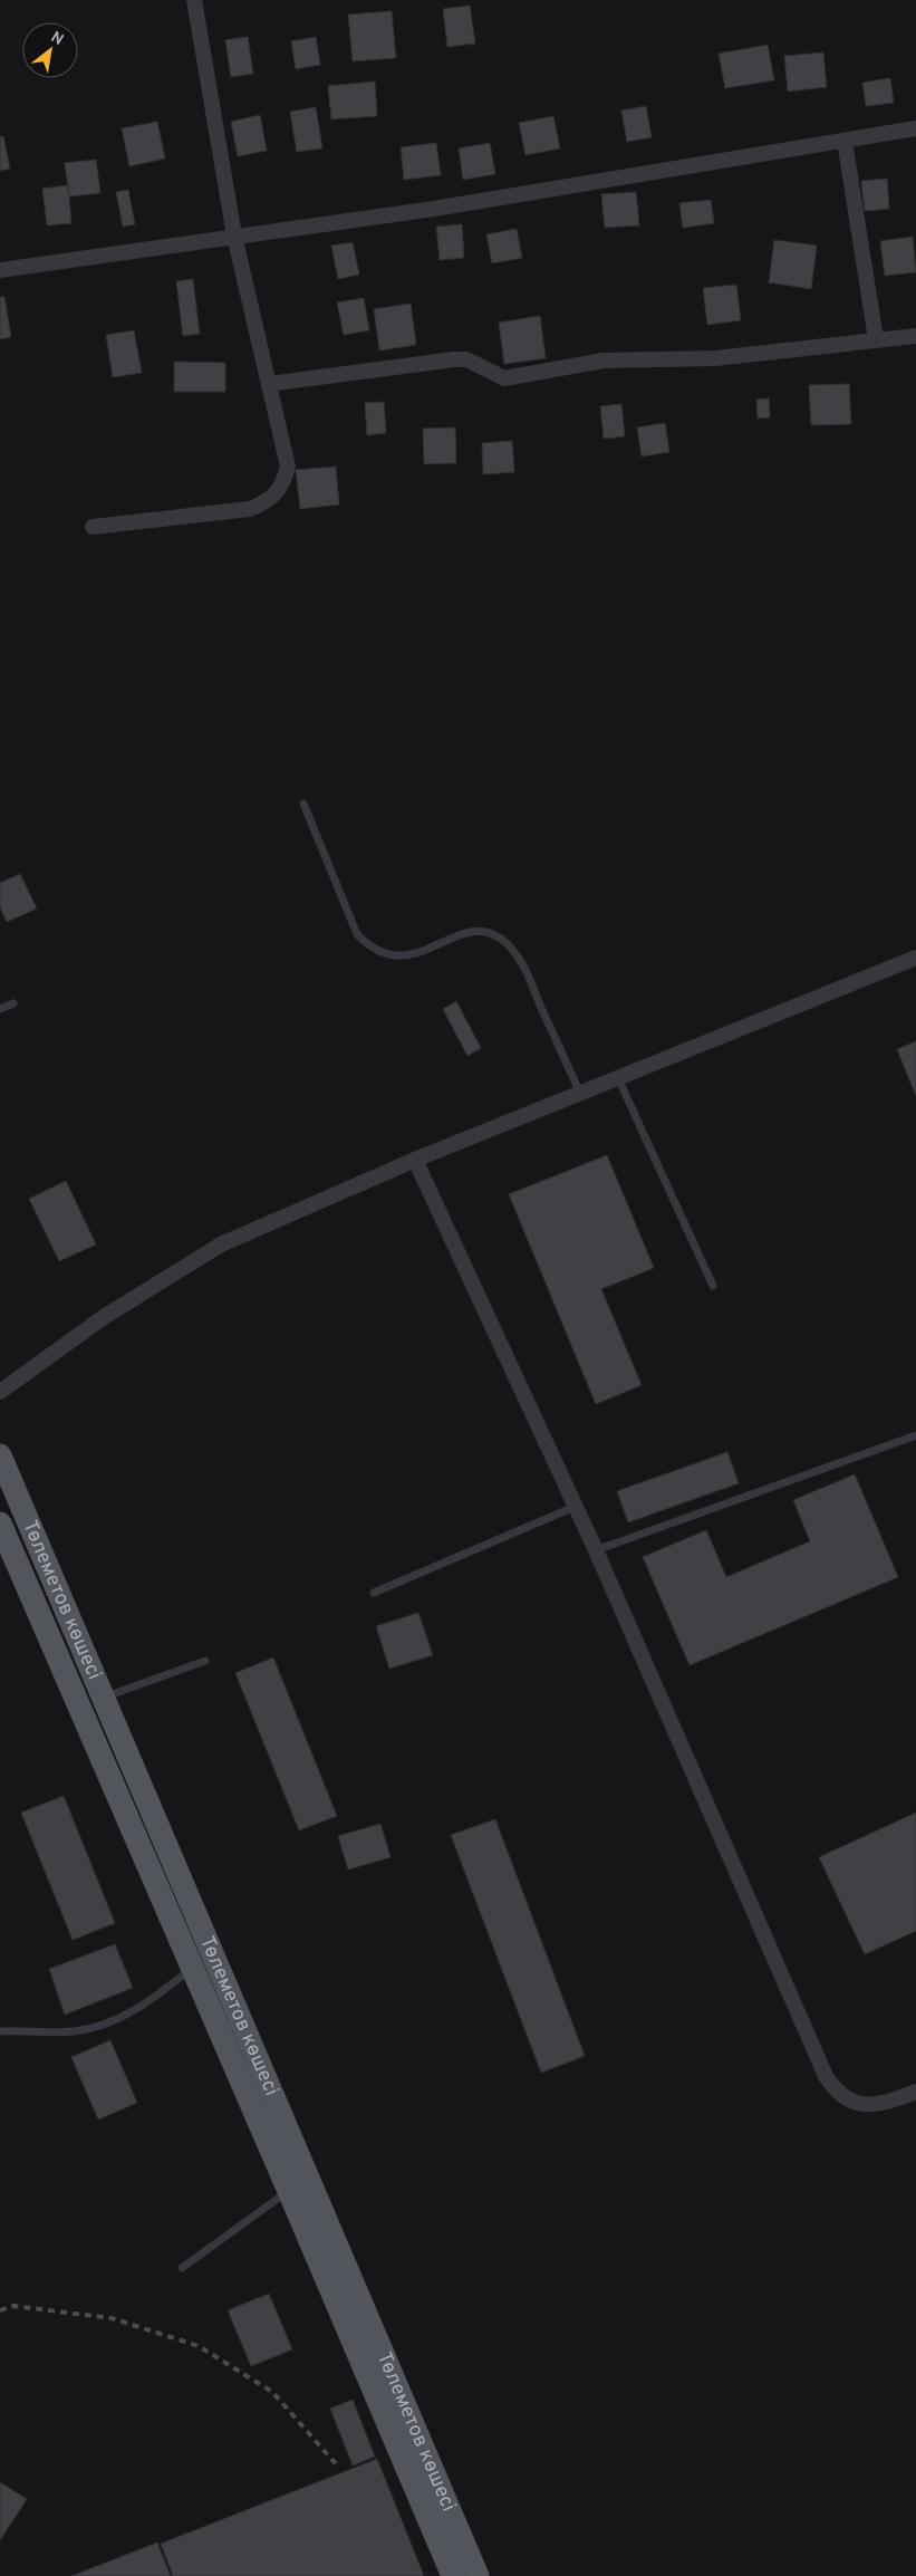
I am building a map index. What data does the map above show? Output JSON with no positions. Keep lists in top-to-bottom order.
{
  "streets": {
    "main road": ["Төлеметов көшесі"]
  },
  "north": "top right"
}
